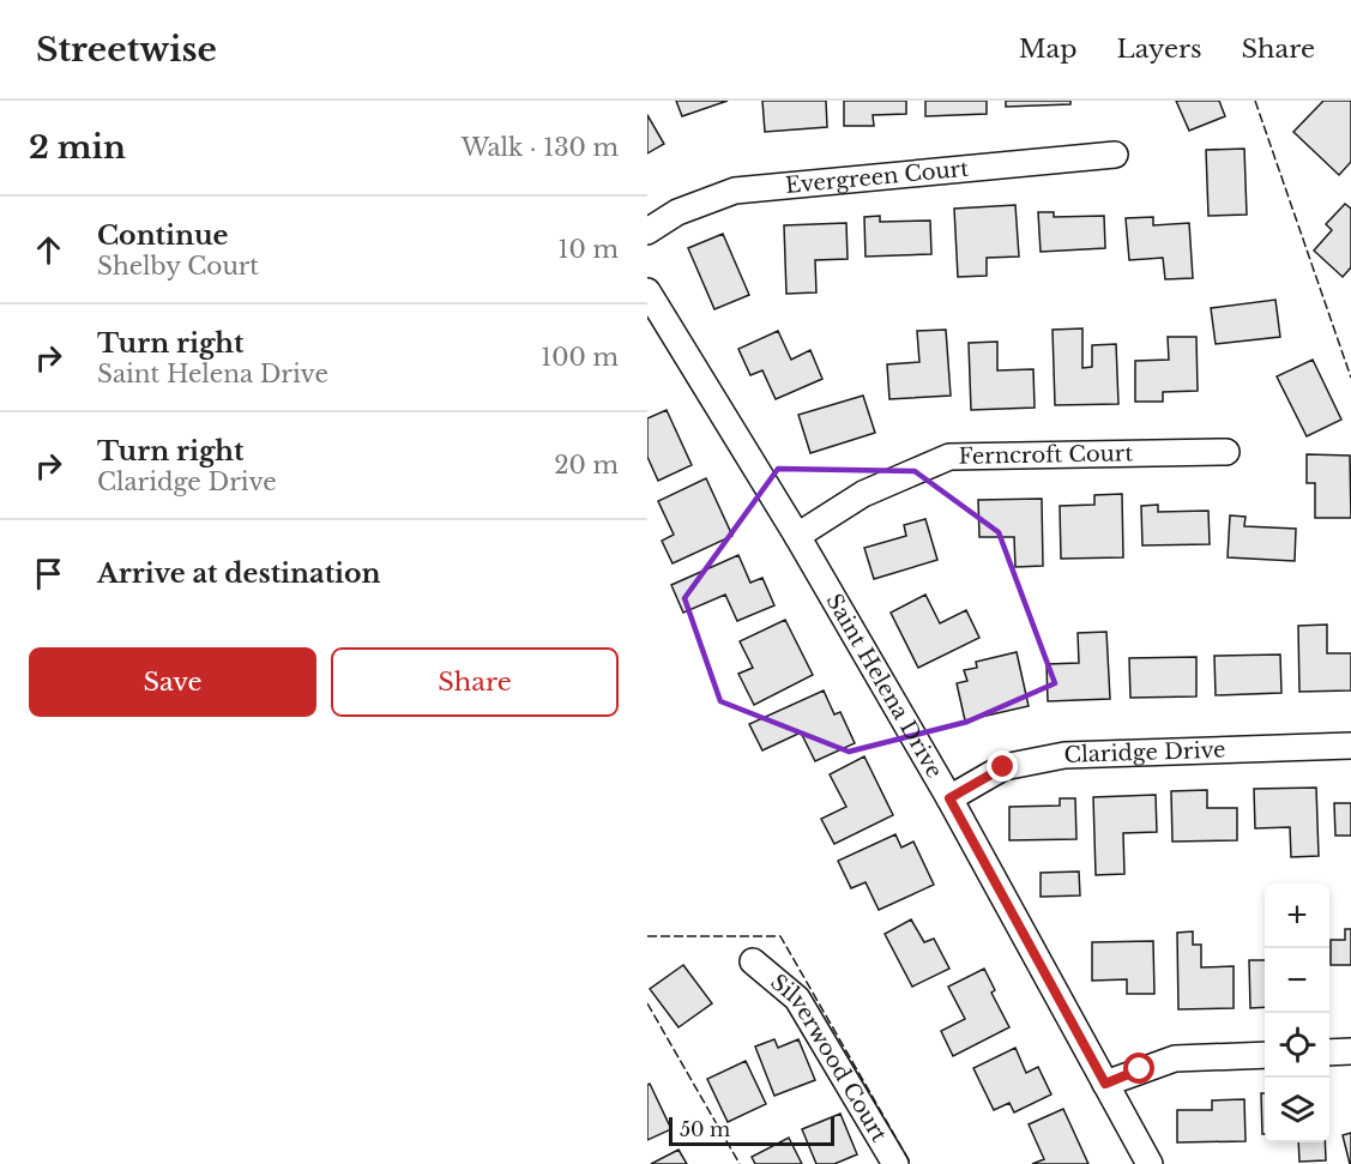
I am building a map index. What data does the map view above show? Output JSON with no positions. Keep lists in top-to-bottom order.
{
  "streets": {
    "street": [
      "Evergreen Court",
      "Ferncroft Court",
      "Saint Helena Drive",
      "Claridge Drive",
      "Silverwood Court"
    ]
  },
  "crossings": [
    ["Ferncroft Court", "Saint Helena Drive"],
    ["Saint Helena Drive", "Claridge Drive"]
  ],
  "scale_bar": "50 m",
  "page": {
    "header": "Streetwise",
    "nav": ["Map", "Layers", "Share"],
    "heading": ["2 min", "Walk · 130 m"],
    "list": [
      ["Continue", "Shelby Court", "10 m"],
      ["Turn right", "Saint Helena Drive", "100 m"],
      ["Turn right", "Claridge Drive", "20 m"],
      "Arrive at destination"
    ],
    "buttons": ["Save", "Share"],
    "map_buttons": ["+", "−"],
    "scale": "50 m"
  }
}
